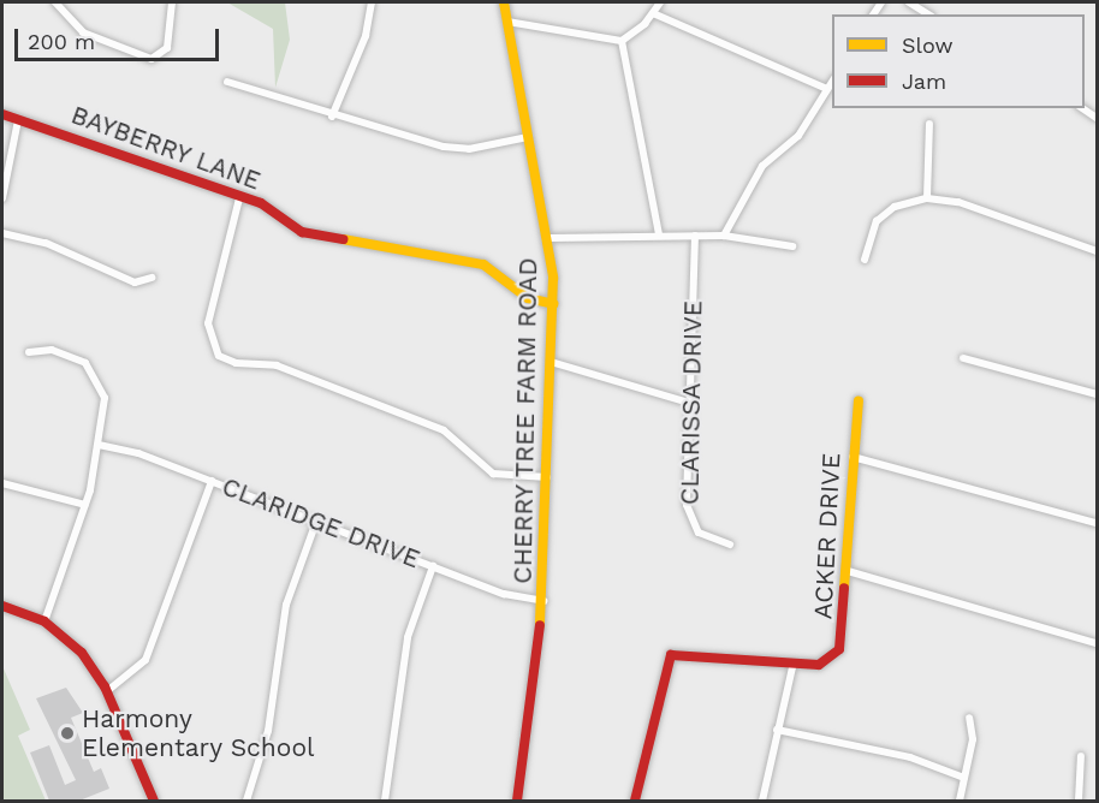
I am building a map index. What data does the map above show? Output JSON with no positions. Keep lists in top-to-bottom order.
{
  "streets": {
    "street": [
      "BAYBERRY LANE",
      "CLARISSA DRIVE",
      "CHERRY TREE FARM ROAD",
      "CLARIDGE DRIVE",
      "ACKER DRIVE"
    ]
  },
  "crossings": [
    ["BAYBERRY LANE", "CHERRY TREE FARM ROAD"],
    ["CHERRY TREE FARM ROAD", "CLARIDGE DRIVE"]
  ],
  "places": ["Harmony Elementary School"],
  "legend": ["Slow", "Jam"],
  "scale_bar": "200 m"
}
